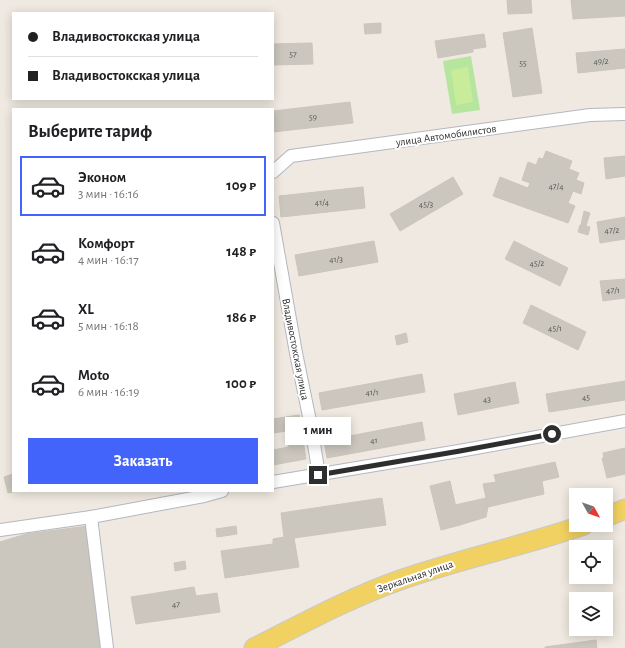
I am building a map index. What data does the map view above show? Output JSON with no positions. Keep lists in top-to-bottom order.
{
  "streets": {
    "main road": ["Зеркальная улица"],
    "street": ["улица Автомобилистов", "Владивостокская улица"]
  },
  "house_numbers": [
    "57",
    "49/2",
    "55",
    "59",
    "47/4",
    "41/4",
    "45/3",
    "47/2",
    "41/3",
    "45/2",
    "47/1",
    "45/1",
    "41/1",
    "45",
    "43",
    "41",
    "47"
  ],
  "north": "bottom right",
  "page": {
    "banner": ["Владивостокская улица", "Владивостокская улица"],
    "heading": "Выберите тариф",
    "list": [
      {
        "name": "Эконом",
        "note": "3 мин · 16:16",
        "value": "109 ₽"
      },
      {
        "name": "Комфорт",
        "note": "4 мин · 16:17",
        "value": "148 ₽"
      },
      {
        "name": "XL",
        "note": "5 мин · 16:18",
        "value": "186 ₽"
      },
      {
        "name": "Moto",
        "note": "6 мин · 16:19",
        "value": "100 ₽"
      }
    ],
    "bubble": "1 мин",
    "buttons": "Заказать"
  }
}
